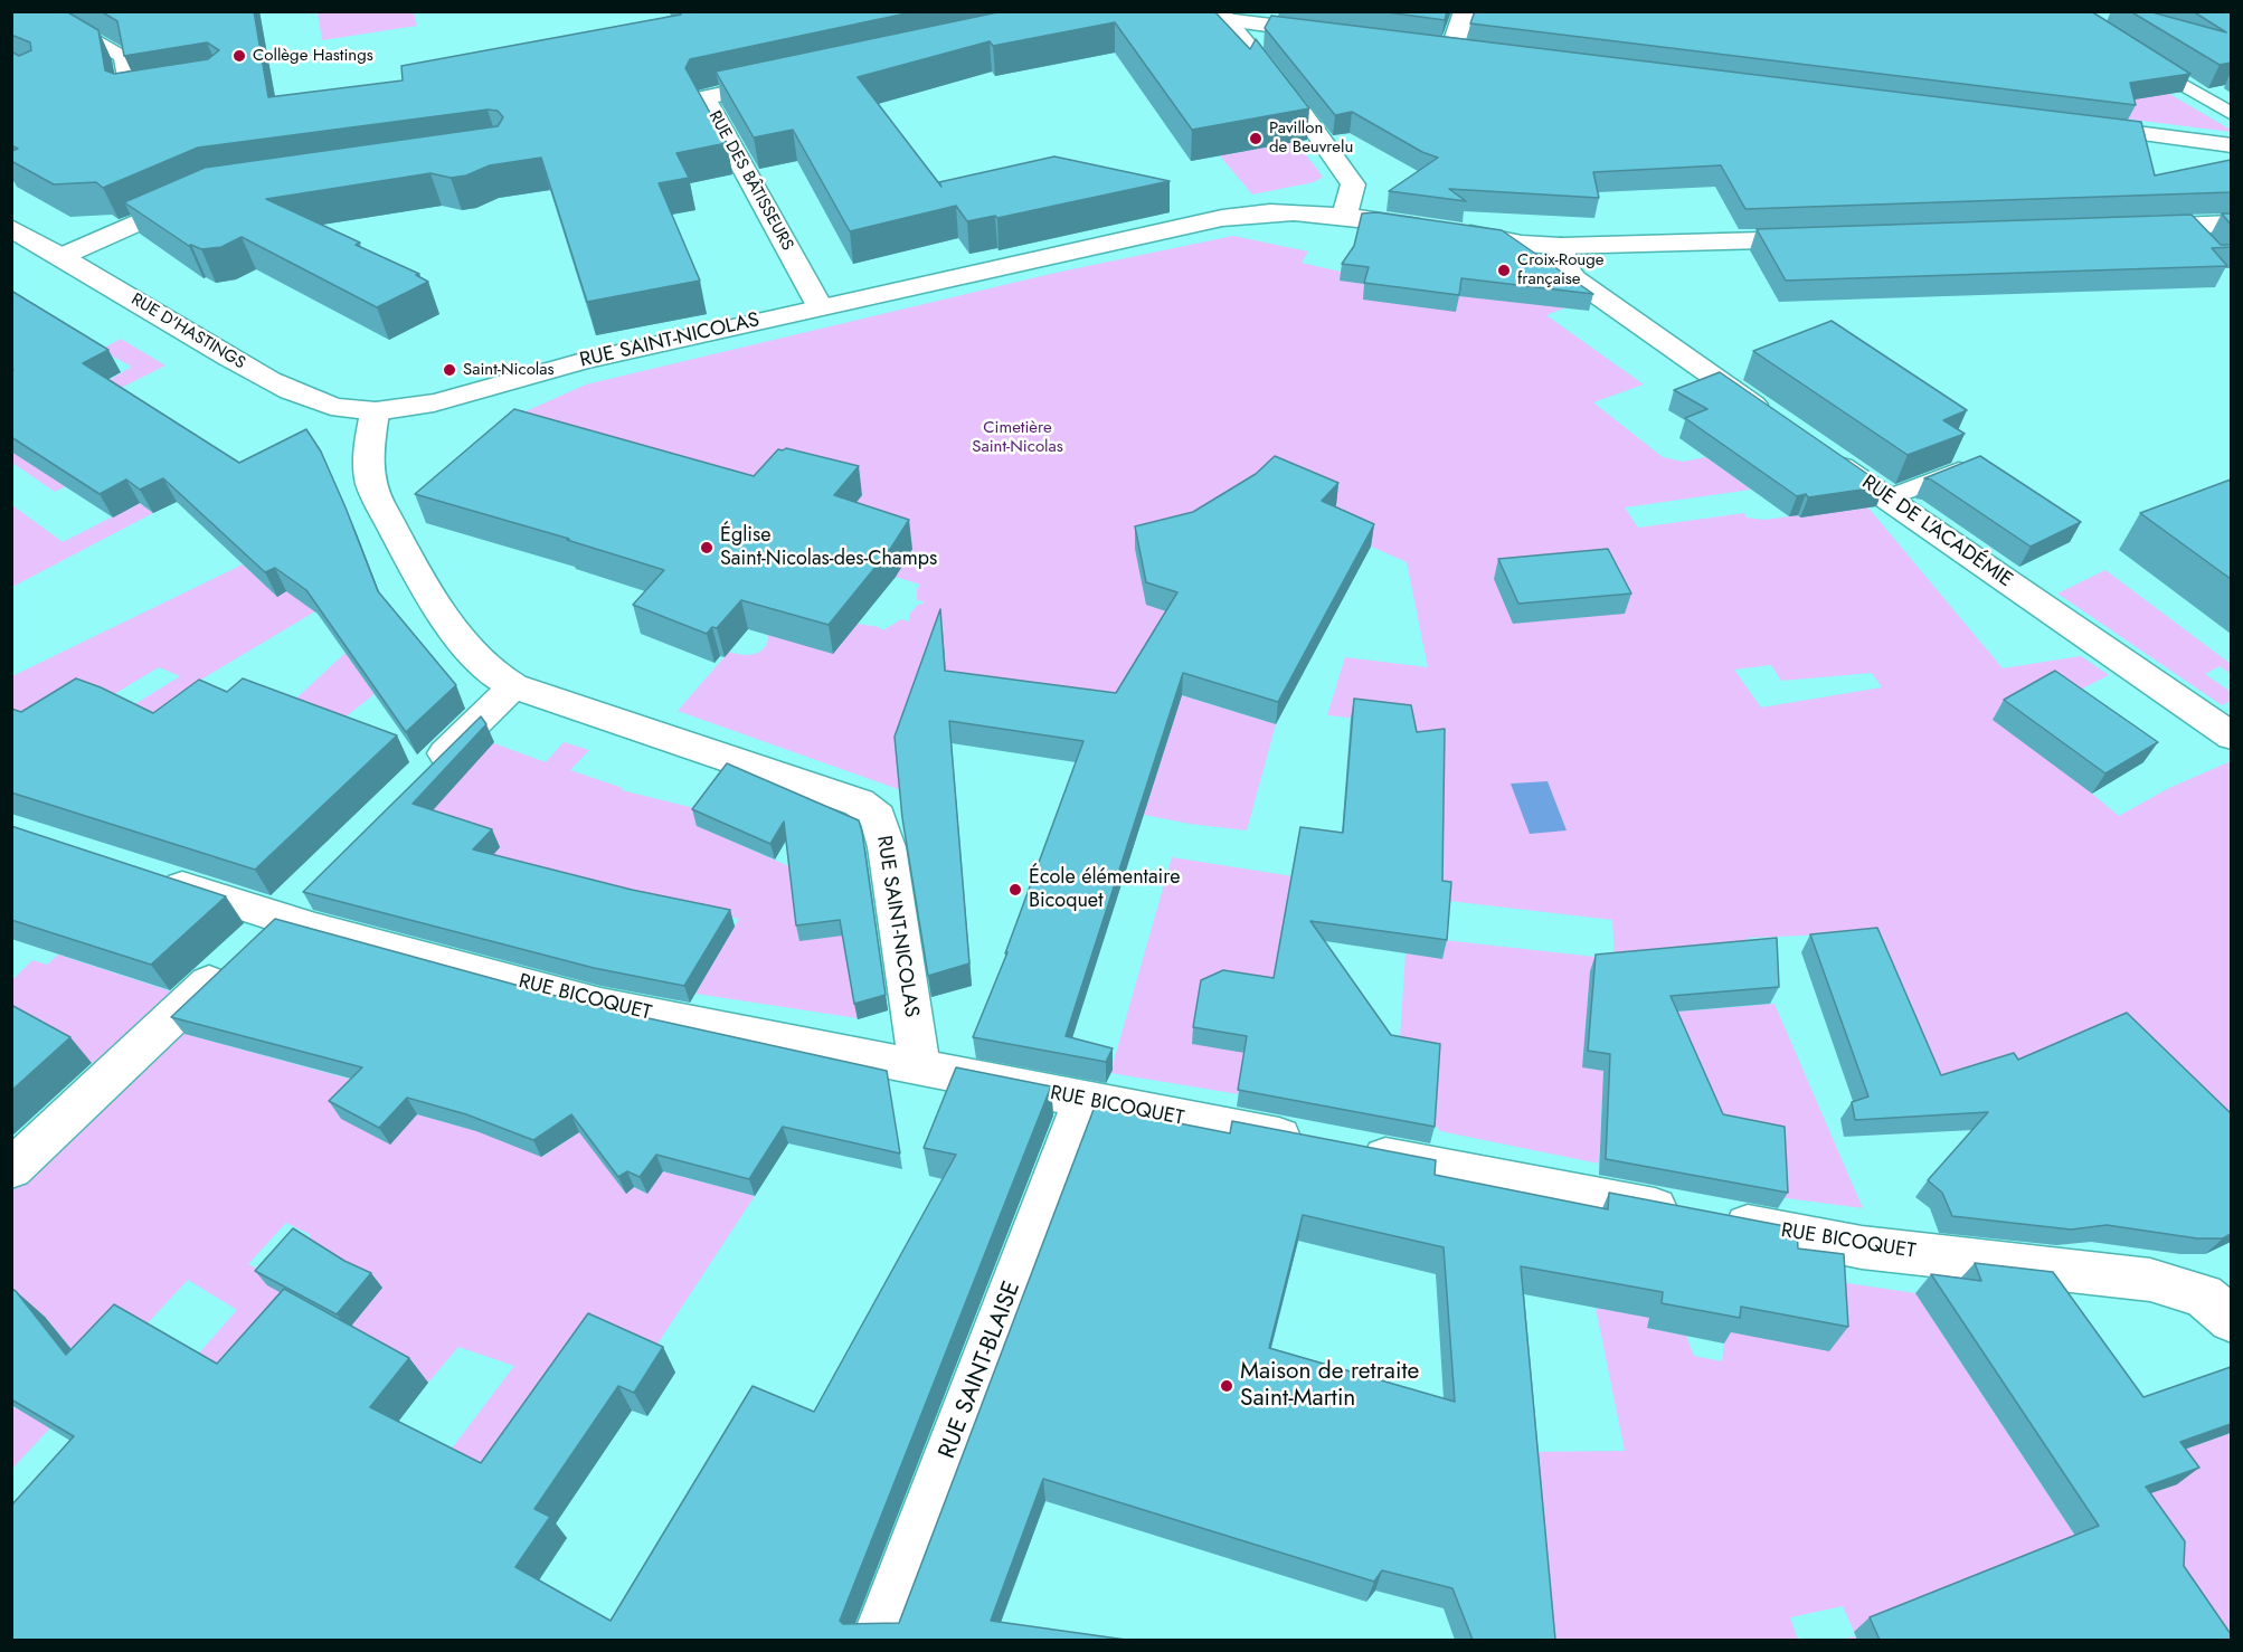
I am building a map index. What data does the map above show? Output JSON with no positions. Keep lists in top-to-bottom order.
{
  "streets": {
    "street": [
      "RUE DES BÂTISSEURS",
      "RUE D'HASTINGS",
      "RUE SAINT-NICOLAS",
      "RUE DE L'ACADÉMIE",
      "RUE BICOQUET",
      "RUE SAINT-BLAISE"
    ]
  },
  "crossings": [
    ["RUE DES BÂTISSEURS", "RUE SAINT-NICOLAS"],
    ["RUE D'HASTINGS", "RUE SAINT-NICOLAS"],
    ["RUE SAINT-NICOLAS", "RUE BICOQUET"],
    ["RUE BICOQUET", "RUE SAINT-BLAISE"]
  ],
  "parks": ["Cimetière Saint-Nicolas"],
  "places": [
    "Collège Hastings",
    "Pavillon de Beuvrelu",
    "Croix-Rouge française",
    "Saint-Nicolas",
    "Église Saint-Nicolas-des-Champs",
    "École élémentaire Bicoquet",
    "Maison de retraite Saint-Martin"
  ]
}
